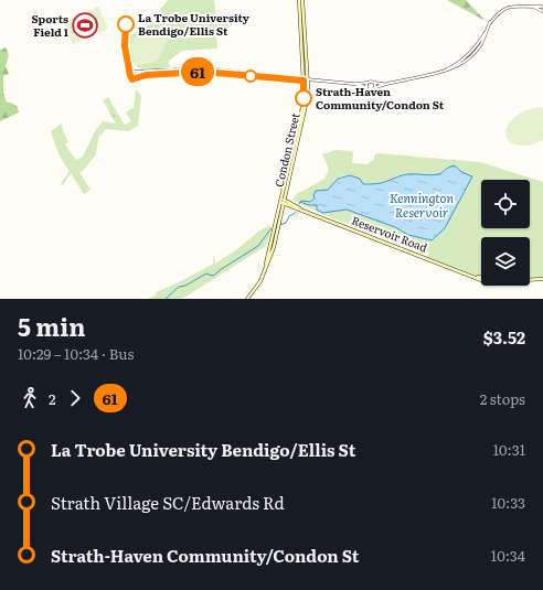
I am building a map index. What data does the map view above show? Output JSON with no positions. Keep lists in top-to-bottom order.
{
  "streets": {
    "main road": ["Condon Street", "Reservoir Road"]
  },
  "crossings": [
    ["Condon Street", "Reservoir Road"]
  ],
  "water": ["Kennington Reservoir"],
  "places": {
    "other": ["La Trobe University Bendigo/Ellis St", "Strath-Haven Community/Condon St"],
    "sports": ["Sports Field 1"]
  },
  "lines": ["bus line 61"],
  "page": {
    "on_map": "61",
    "heading": ["5 min", "10:29 – 10:34 · Bus", "$3.52"],
    "legs": ["2", "61", "2 stops"],
    "list": [
      {
        "name": "La Trobe University Bendigo/Ellis St",
        "value": "10:31"
      },
      {
        "name": "Strath Village SC/Edwards Rd",
        "value": "10:33"
      },
      {
        "name": "Strath-Haven Community/Condon St",
        "value": "10:34"
      }
    ]
  }
}
